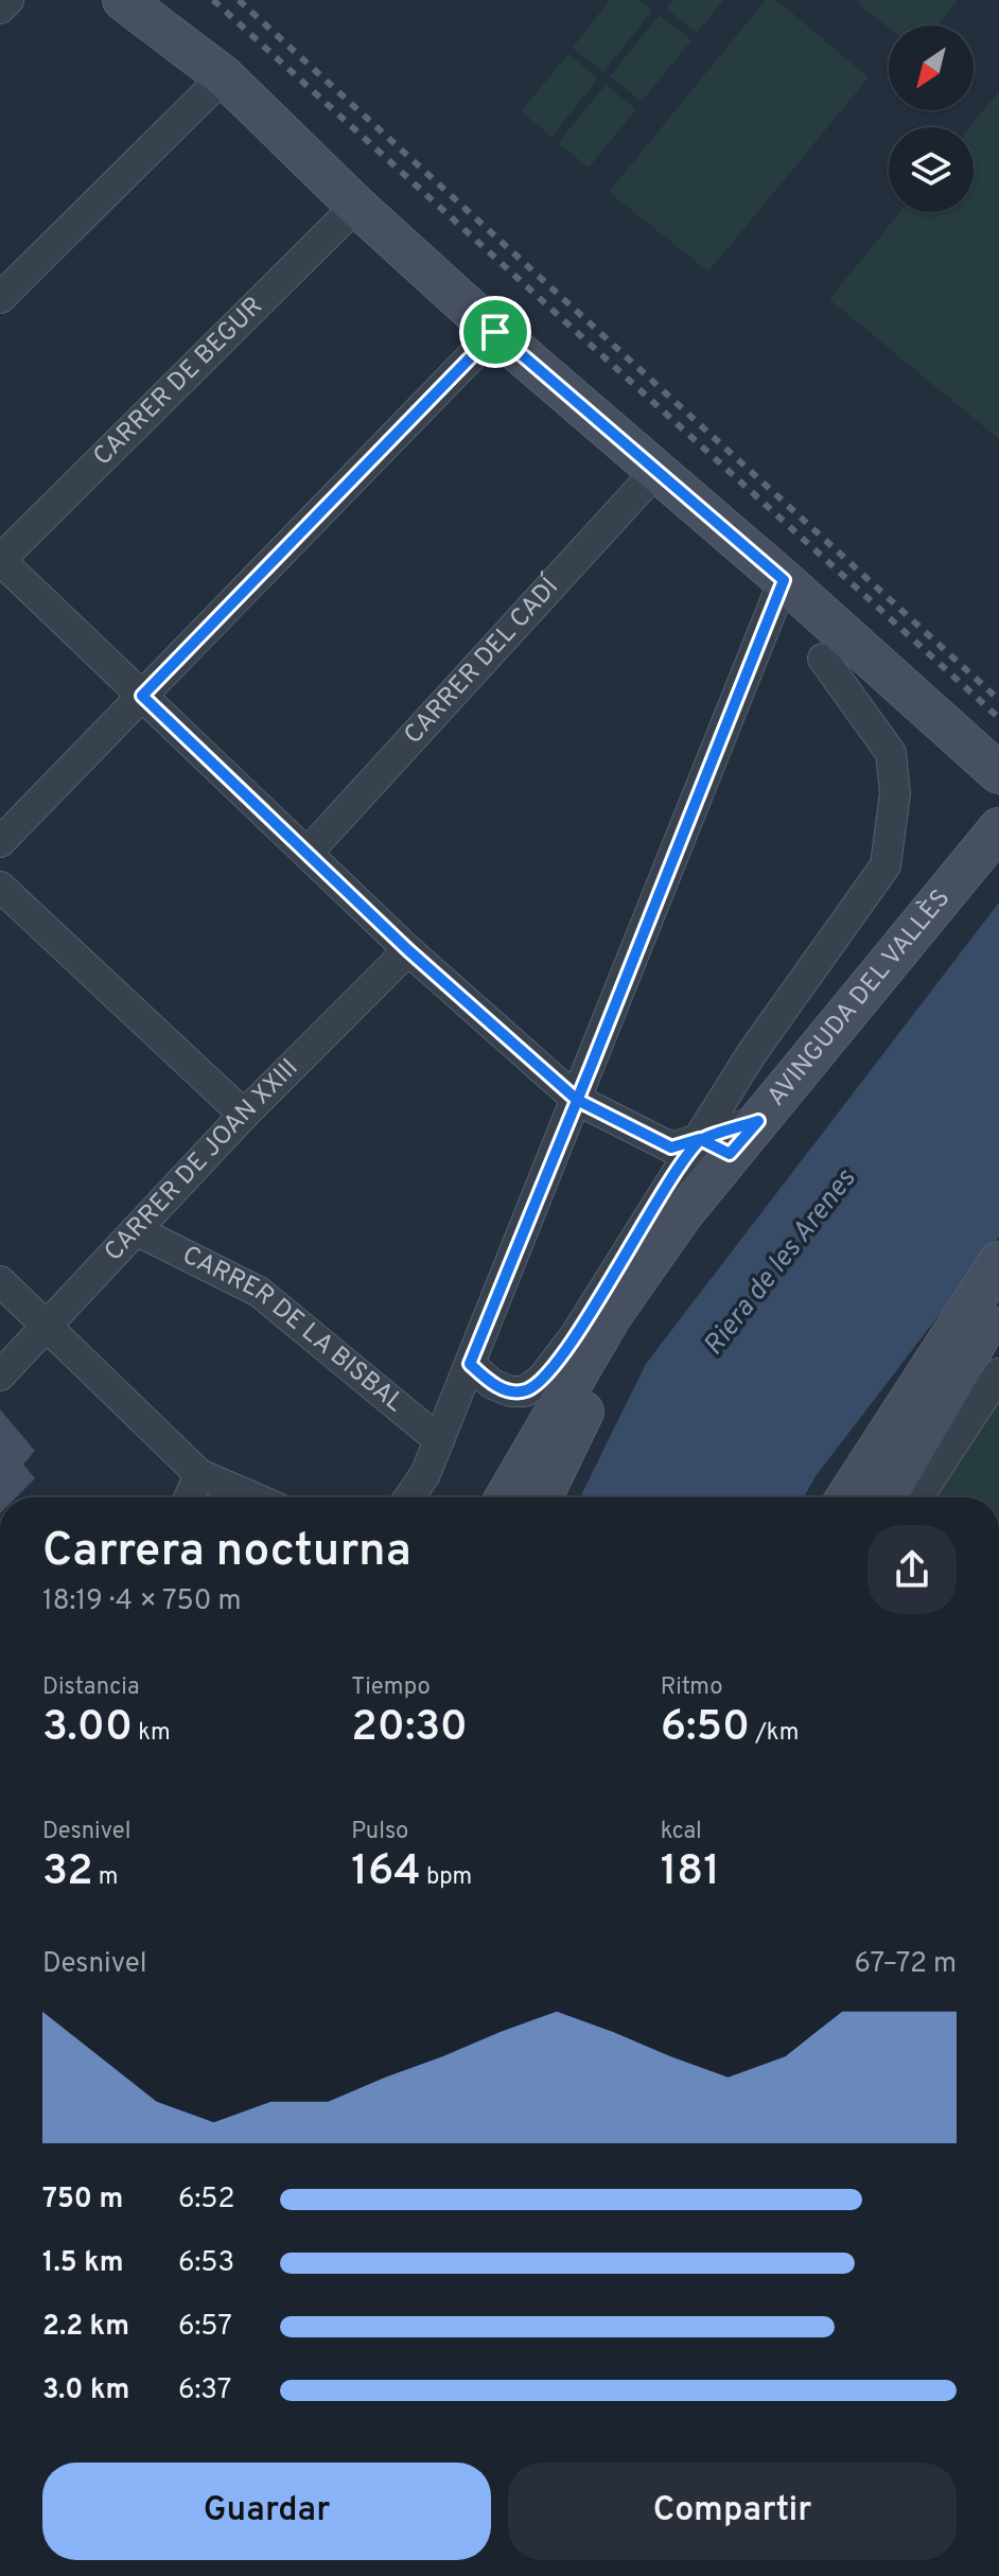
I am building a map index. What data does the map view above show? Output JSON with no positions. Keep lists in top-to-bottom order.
{
  "streets": {
    "main road": ["AVINGUDA DEL VALLÈS"],
    "street": [
      "CARRER DE BEGUR",
      "CARRER DEL CADÍ",
      "CARRER DE JOAN XXIII",
      "CARRER DE LA BISBAL"
    ]
  },
  "crossings": [
    ["CARRER DE JOAN XXIII", "CARRER DE LA BISBAL"]
  ],
  "water": ["Riera de les Arenes"],
  "north": "bottom left",
  "page": {
    "heading": ["Carrera nocturna", "18:19 · 4 × 750 m"],
    "stats": [
      ["Distancia", "3.00 km"],
      ["Tiempo", "20:30"],
      ["Ritmo", "6:50 /km"],
      ["Desnivel", "32 m"],
      ["Pulso", "164 bpm"],
      ["kcal", "181"]
    ],
    "chart": ["Desnivel", "67–72 m"],
    "list": [
      {
        "name": "750 m",
        "note": "6:52"
      },
      {
        "name": "1.5 km",
        "note": "6:53"
      },
      {
        "name": "2.2 km",
        "note": "6:57"
      },
      {
        "name": "3.0 km",
        "note": "6:37"
      }
    ],
    "buttons": ["Guardar", "Compartir"]
  }
}
